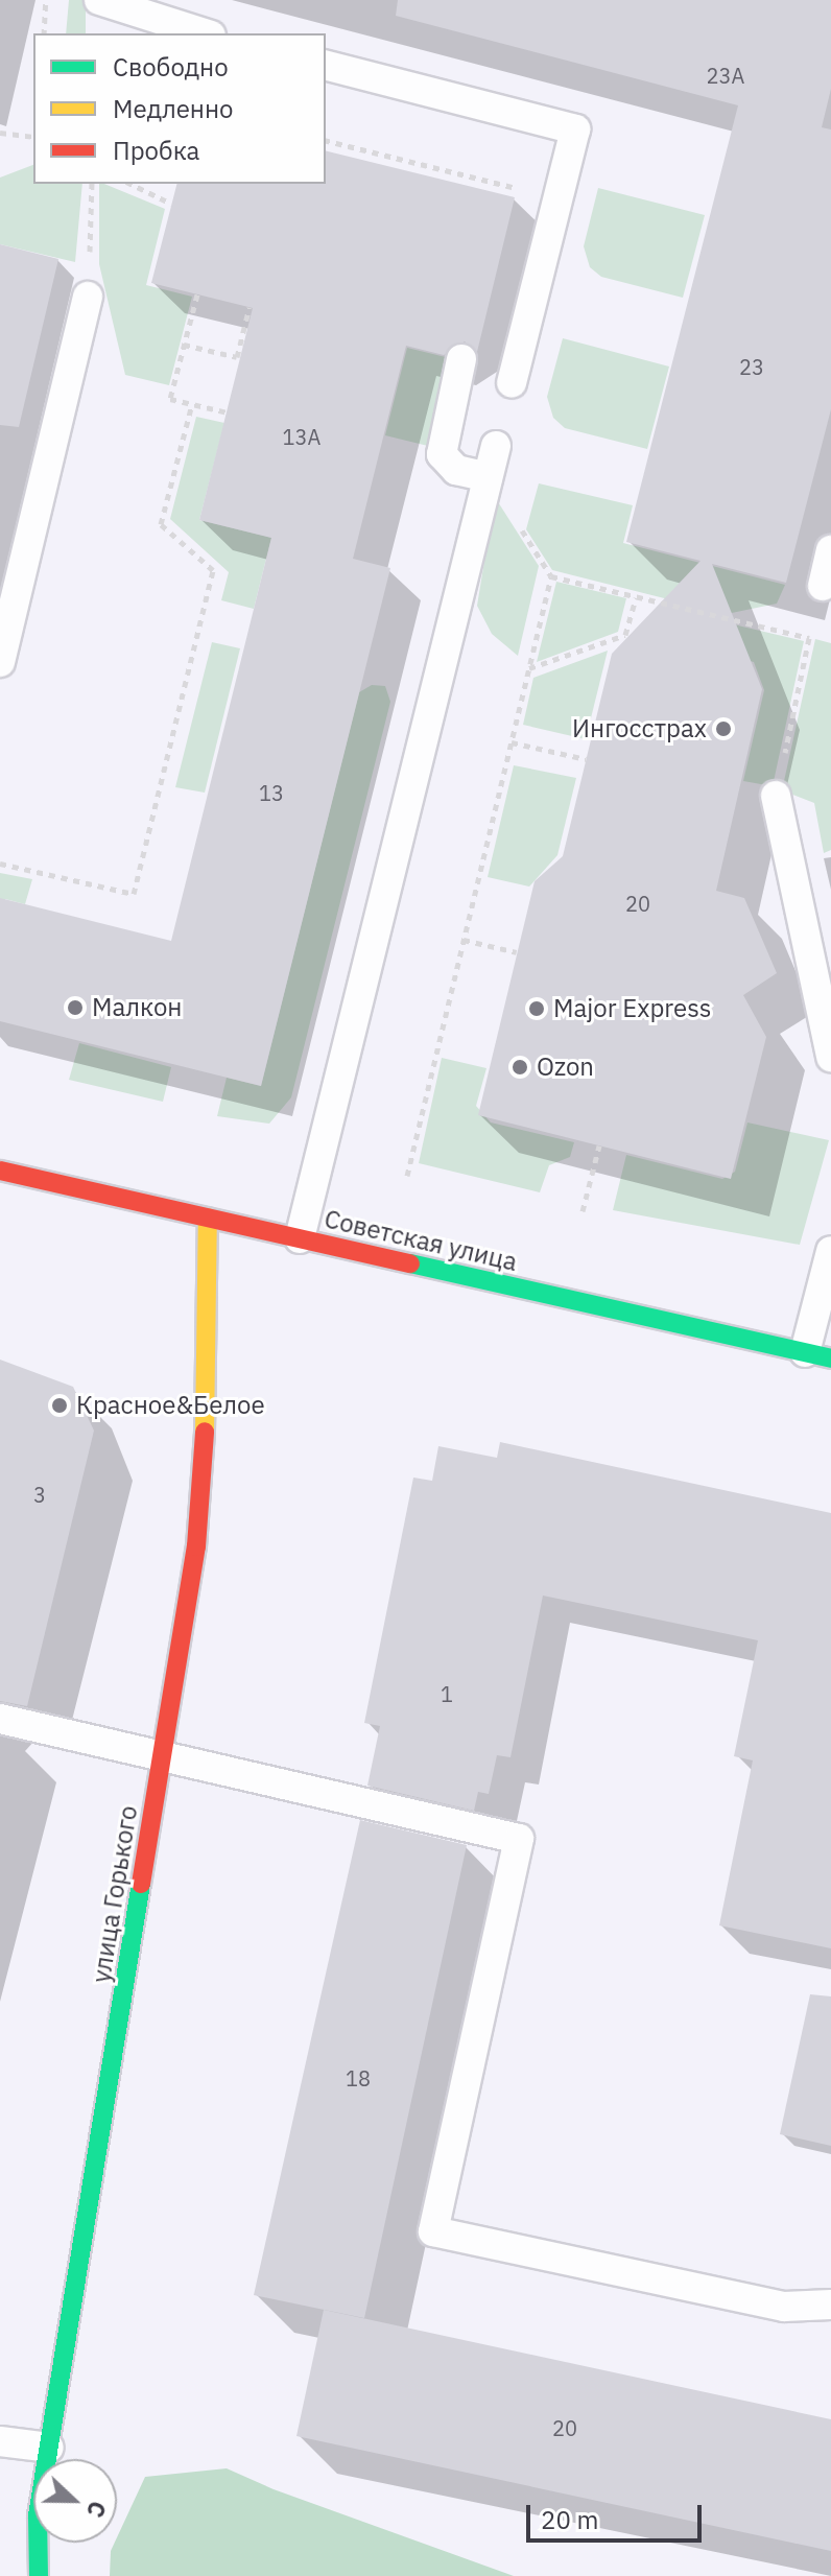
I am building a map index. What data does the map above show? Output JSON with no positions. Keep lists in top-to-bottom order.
{
  "streets": {
    "street": ["Советская улица", "улица Горького"]
  },
  "crossings": [
    ["Советская улица", "улица Горького"]
  ],
  "places": [
    "Ингосстрах",
    "Малкон",
    "Major Express",
    "Ozon",
    "Красное&Белое"
  ],
  "house_numbers": [
    "23А",
    "23",
    "13А",
    "13",
    "20",
    "3",
    "1",
    "18",
    "20"
  ],
  "legend": ["Свободно", "Медленно", "Пробка"],
  "scale_bar": "20 m",
  "north": "right"
}
